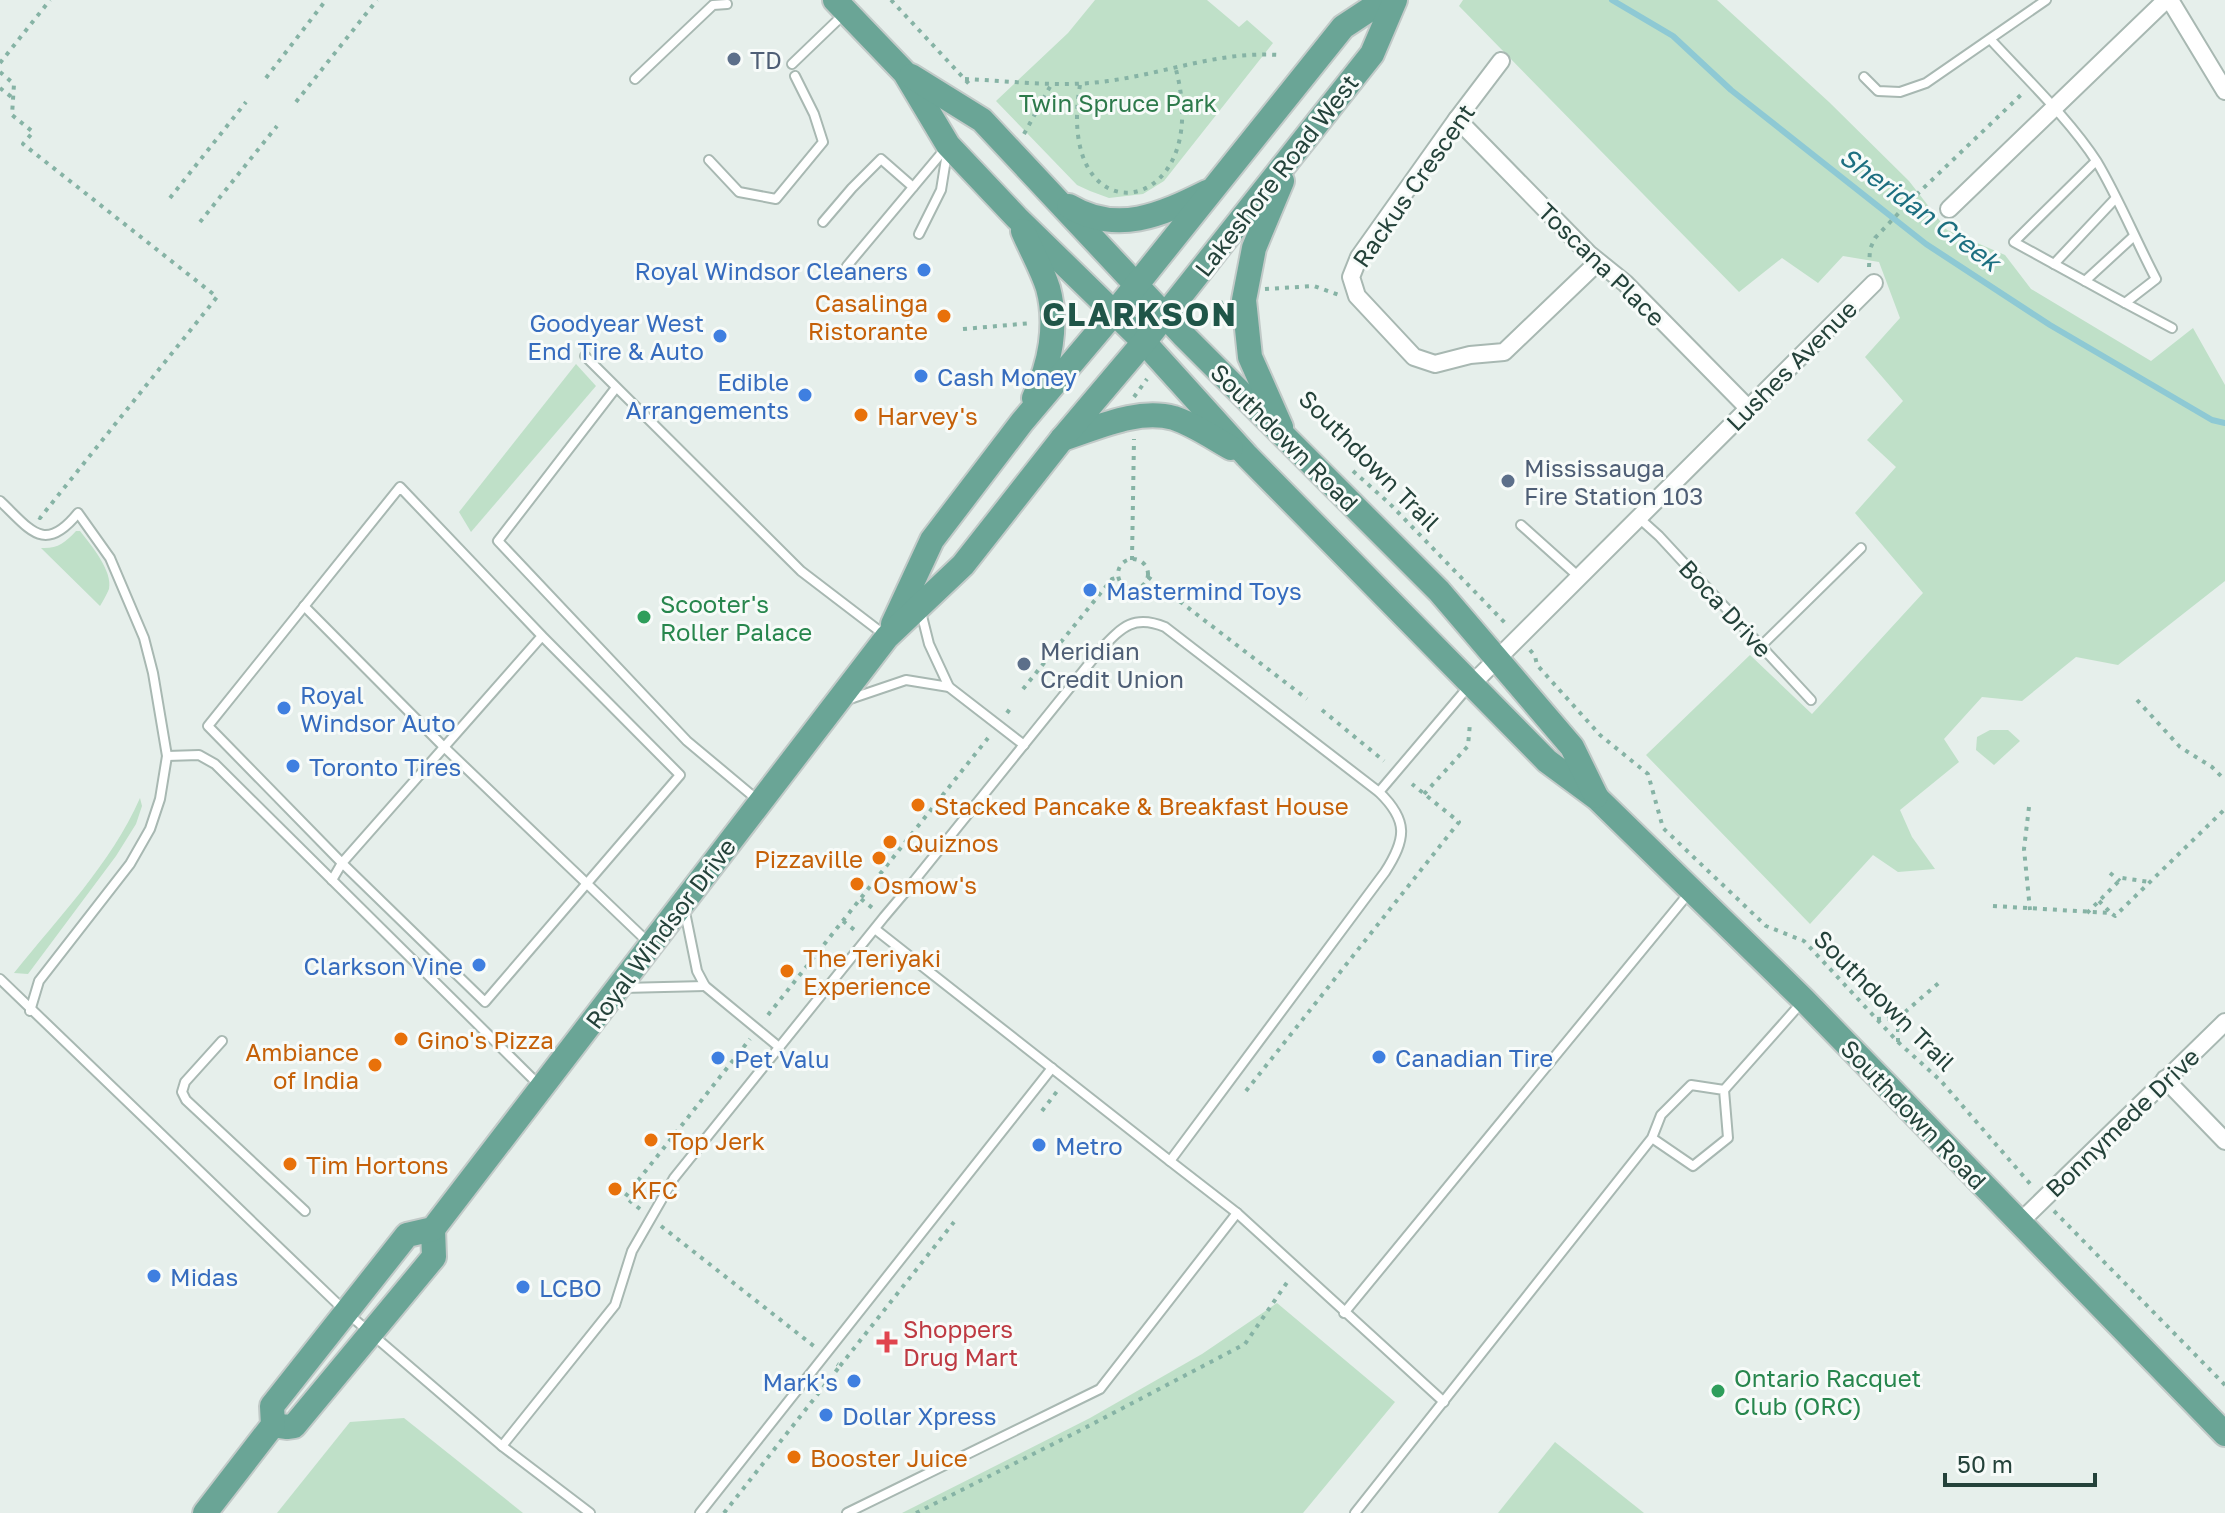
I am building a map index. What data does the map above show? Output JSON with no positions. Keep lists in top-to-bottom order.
{
  "streets": {
    "main road": ["Lakeshore Road West", "Southdown Road", "Royal Windsor Drive"],
    "street": [
      "Rackus Crescent",
      "Toscana Place",
      "Lushes Avenue",
      "Bonnymede Drive"
    ],
    "lane": ["Boca Drive"],
    "path": ["Southdown Trail"]
  },
  "crossings": [
    ["Lakeshore Road West", "Southdown Road"],
    ["Lakeshore Road West", "Royal Windsor Drive"],
    ["Rackus Crescent", "Toscana Place"],
    ["Toscana Place", "Lushes Avenue"],
    ["Lushes Avenue", "Southdown Road"],
    ["Lushes Avenue", "Boca Drive"],
    ["Southdown Road", "Royal Windsor Drive"],
    ["Southdown Road", "Bonnymede Drive"]
  ],
  "districts": ["CLARKSON"],
  "water": ["Sheridan Creek"],
  "parks": ["Twin Spruce Park"],
  "places": {
    "other": [
      "TD",
      "Royal Windsor Cleaners",
      "Casalinga Ristorante",
      "Goodyear West End Tire & Auto",
      "Cash Money",
      "Edible Arrangements",
      "Harvey's",
      "Mississauga Fire Station 103",
      "Mastermind Toys",
      "Scooter's Roller Palace",
      "Meridian Credit Union",
      "Royal Windsor Auto",
      "Toronto Tires",
      "Stacked Pancake & Breakfast House",
      "Quiznos",
      "Pizzaville",
      "Osmow's",
      "Clarkson Vine",
      "The Teriyaki Experience",
      "Gino's Pizza",
      "Canadian Tire",
      "Pet Valu",
      "Ambiance of India",
      "Top Jerk",
      "Metro",
      "Tim Hortons",
      "KFC",
      "Midas",
      "LCBO",
      "Mark's",
      "Ontario Racquet Club (ORC)",
      "Dollar Xpress",
      "Booster Juice"
    ],
    "health": ["Shoppers Drug Mart"]
  },
  "scale_bar": "50 m"
}
